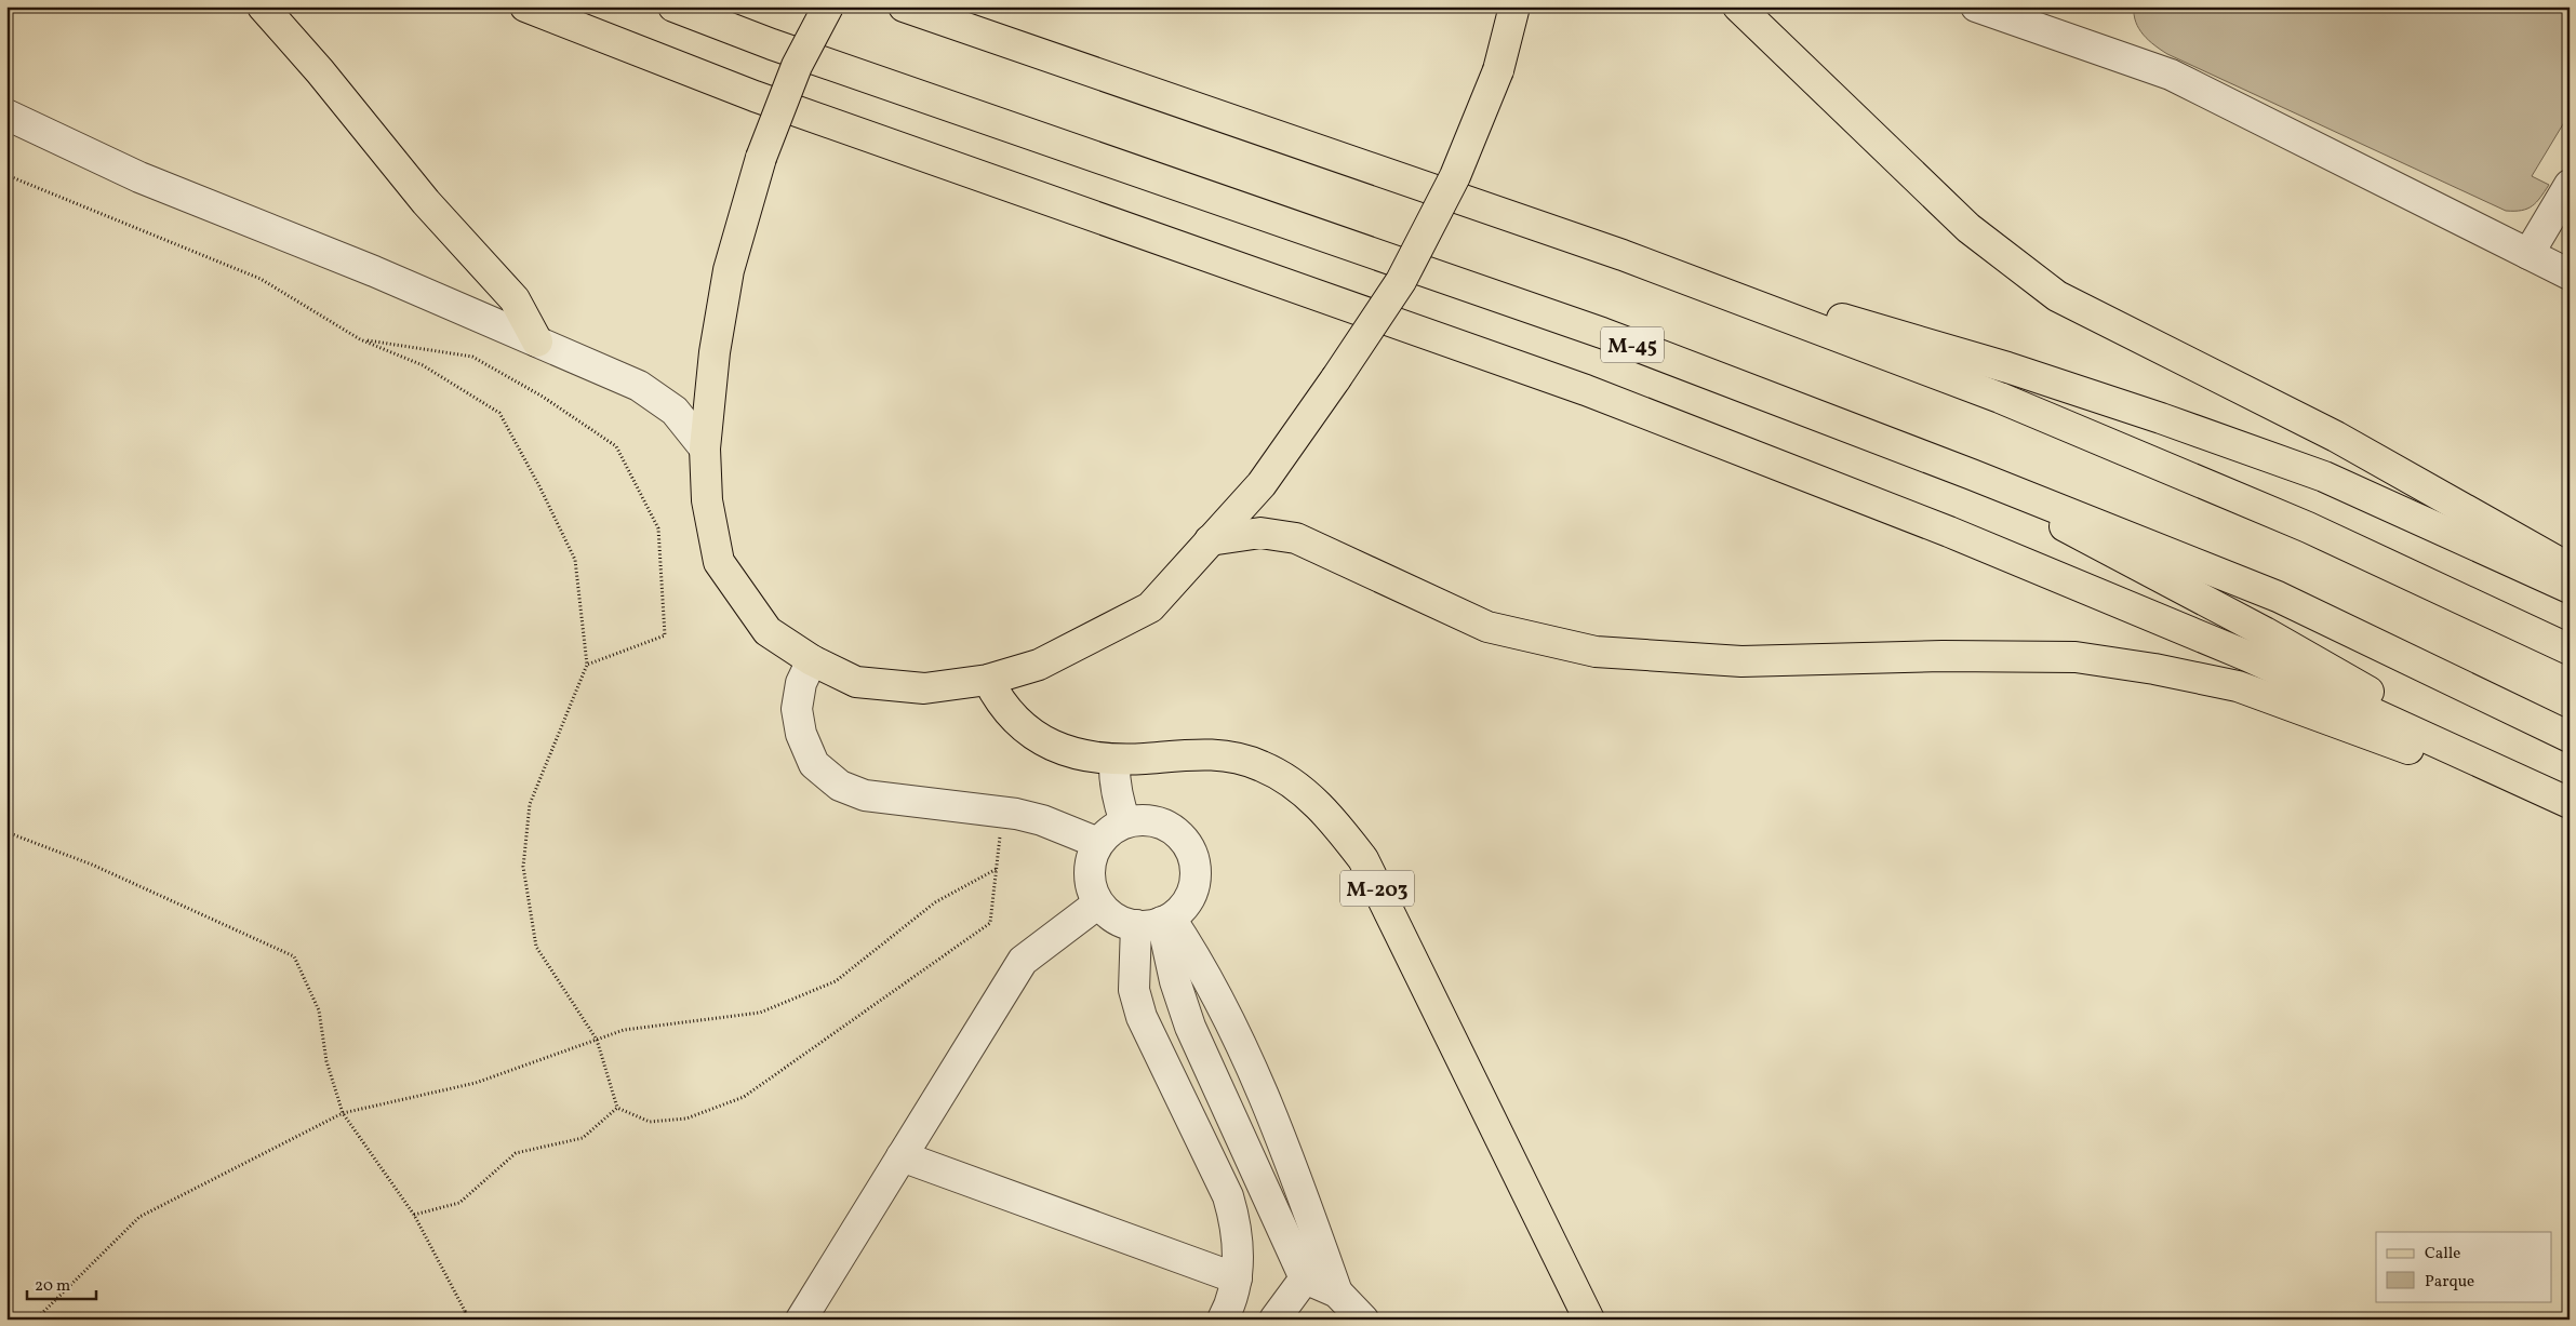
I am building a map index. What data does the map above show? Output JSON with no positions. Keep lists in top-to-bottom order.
{
  "streets": {
    "main road": ["M-45", "M-203"]
  },
  "legend": ["Calle", "Parque"],
  "scale_bar": "20 m"
}
